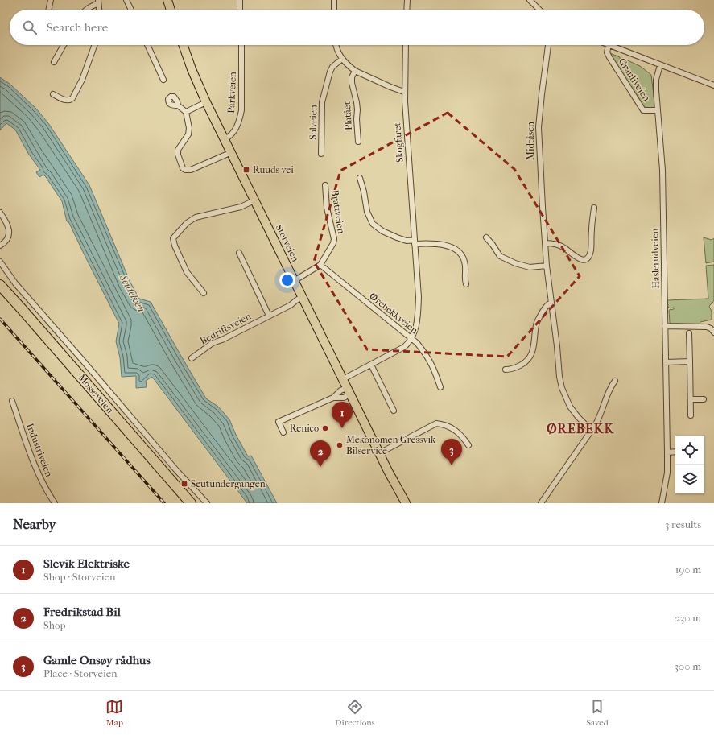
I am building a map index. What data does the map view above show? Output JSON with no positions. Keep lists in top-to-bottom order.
{
  "streets": {
    "highway": ["Mosseveien"],
    "main road": ["Storveien"],
    "street": [
      "Granliveien",
      "Parkveien",
      "Platået",
      "Solveien",
      "Midtåsen",
      "Skogfaret",
      "Brattveien",
      "Haslerudveien",
      "Ørebekkveien",
      "Bedriftsveien",
      "Industriveien"
    ]
  },
  "crossings": [
    ["Granliveien", "Haslerudveien"],
    ["Parkveien", "Storveien"],
    ["Skogfaret", "Storveien"],
    ["Skogfaret", "Ørebekkveien"],
    ["Brattveien", "Storveien"],
    ["Brattveien", "Ørebekkveien"],
    ["Storveien", "Bedriftsveien"]
  ],
  "districts": ["ØREBEKK"],
  "water": ["Seutelven"],
  "places": {
    "transit": ["Ruuds vei", "Seutundergangen"],
    "other": ["Renico", "Mekonomen Gressvik Bilservice"]
  },
  "page": {
    "search": "Search here",
    "pins": ["1", "3", "2"],
    "heading": ["Nearby", "3 results"],
    "list": [
      {
        "mark": "1",
        "name": "Slevik Elektriske",
        "note": "Shop · Storveien",
        "value": "190 m"
      },
      {
        "mark": "2",
        "name": "Fredrikstad Bil",
        "note": "Shop",
        "value": "230 m"
      },
      {
        "mark": "3",
        "name": "Gamle Onsøy rådhus",
        "note": "Place · Storveien",
        "value": "300 m"
      }
    ],
    "nav": ["Map", "Directions", "Saved"]
  }
}
